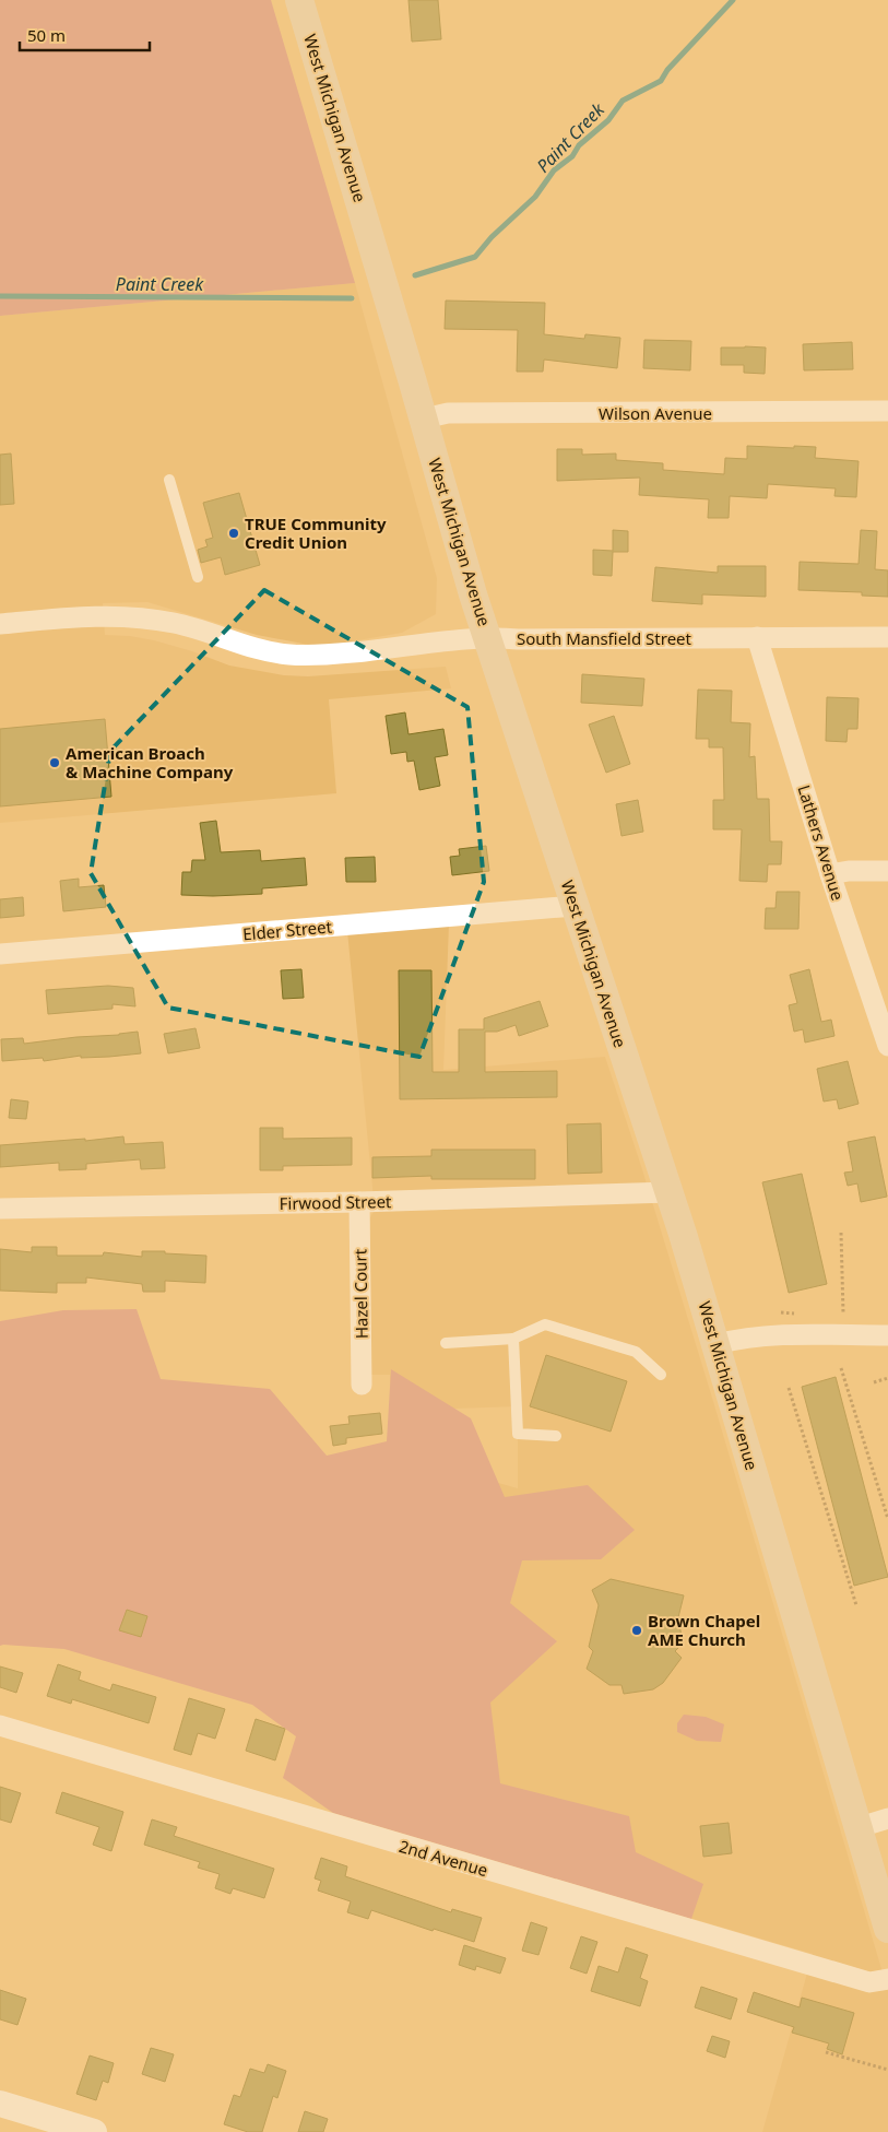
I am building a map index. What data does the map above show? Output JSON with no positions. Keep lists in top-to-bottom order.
{
  "streets": {
    "main road": ["West Michigan Avenue"],
    "street": [
      "Wilson Avenue",
      "South Mansfield Street",
      "Lathers Avenue",
      "Elder Street",
      "Firwood Street",
      "Hazel Court",
      "2nd Avenue"
    ]
  },
  "crossings": [
    ["West Michigan Avenue", "Wilson Avenue"],
    ["West Michigan Avenue", "South Mansfield Street"],
    ["West Michigan Avenue", "Elder Street"],
    ["West Michigan Avenue", "Firwood Street"],
    ["South Mansfield Street", "Lathers Avenue"],
    ["Firwood Street", "Hazel Court"]
  ],
  "water": ["Paint Creek"],
  "places": ["TRUE Community Credit Union", "American Broach & Machine Company", "Brown Chapel AME Church"],
  "scale_bar": "50 m"
}
